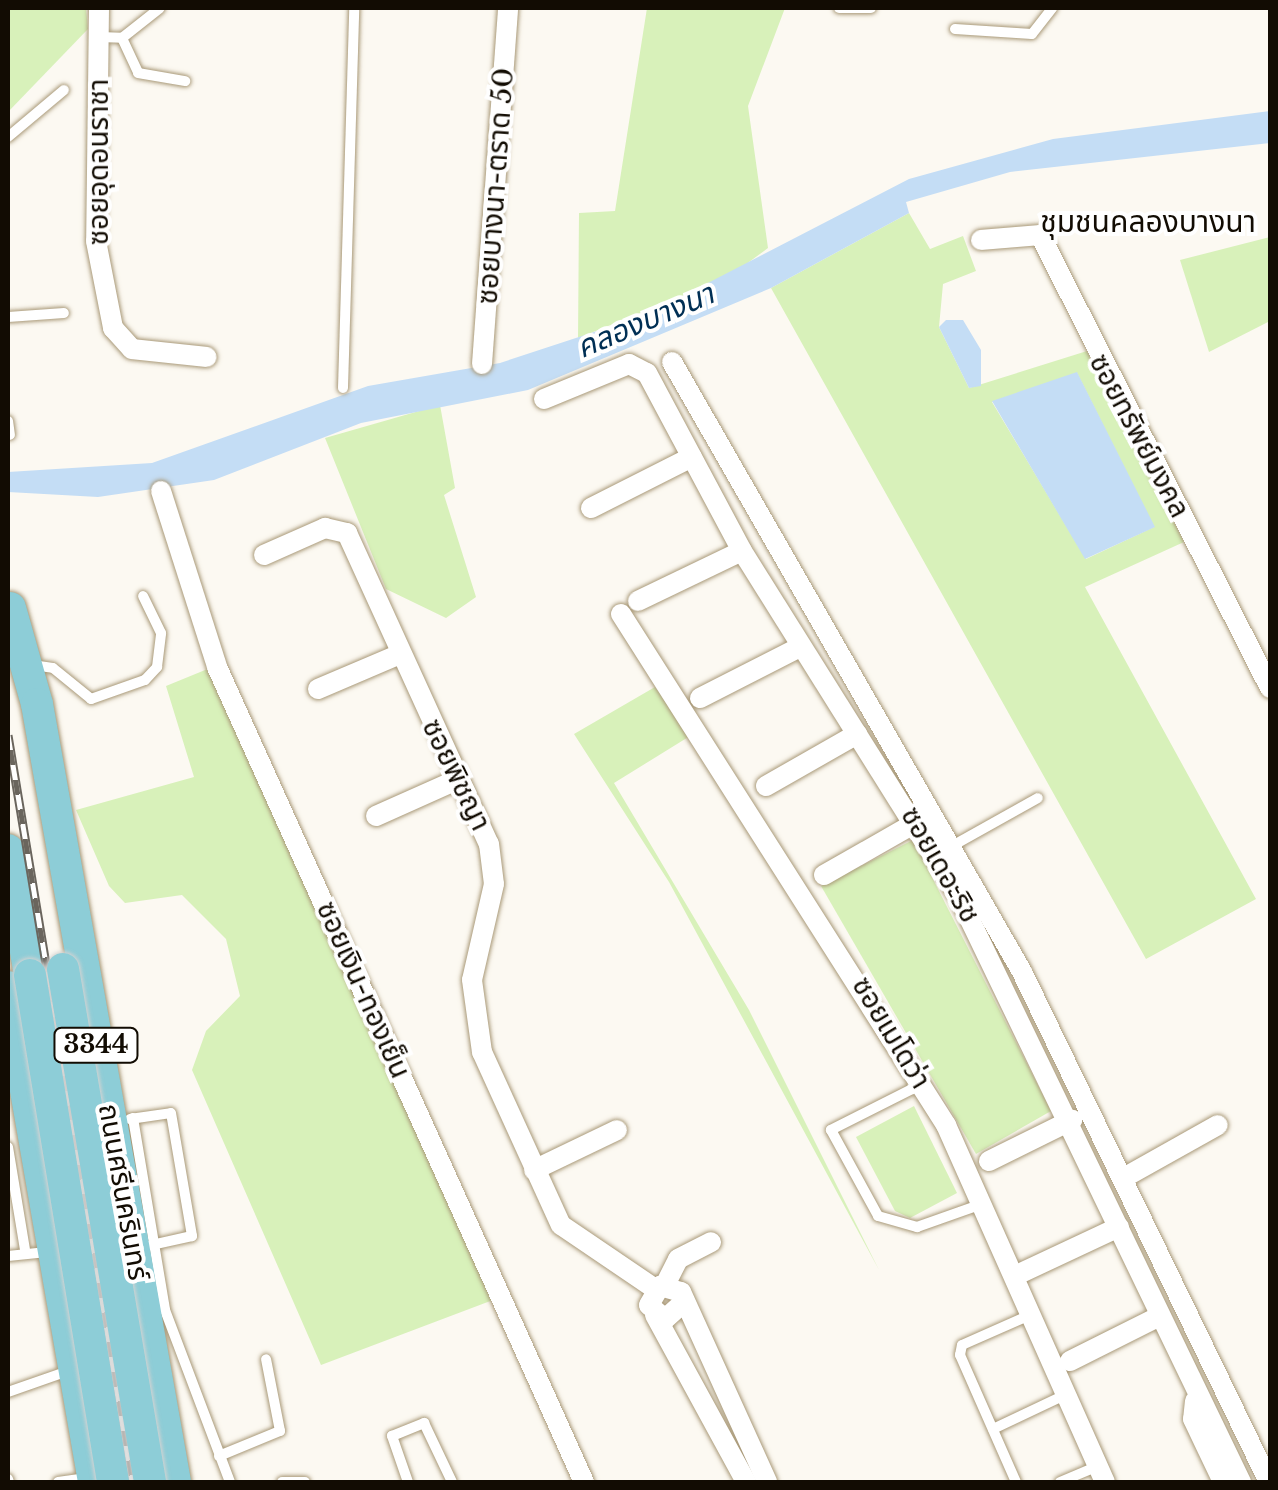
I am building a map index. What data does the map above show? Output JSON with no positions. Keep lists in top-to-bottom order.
{
  "streets": {
    "main road": ["3344", "ถนนศรีนครินทร์"],
    "street": [
      "ซอยอุดอนราชา",
      "ซอยบางนา-ตราด 50",
      "ซอยทรัพย์มงคล",
      "ซอยพิชญา",
      "ซอยเดอะริช",
      "ซอยเงิน-ทองเย็น",
      "ซอยเมโดว่า"
    ]
  },
  "districts": ["ชุมชนคลองบางนา"],
  "water": ["คลองบางนา"]
}
